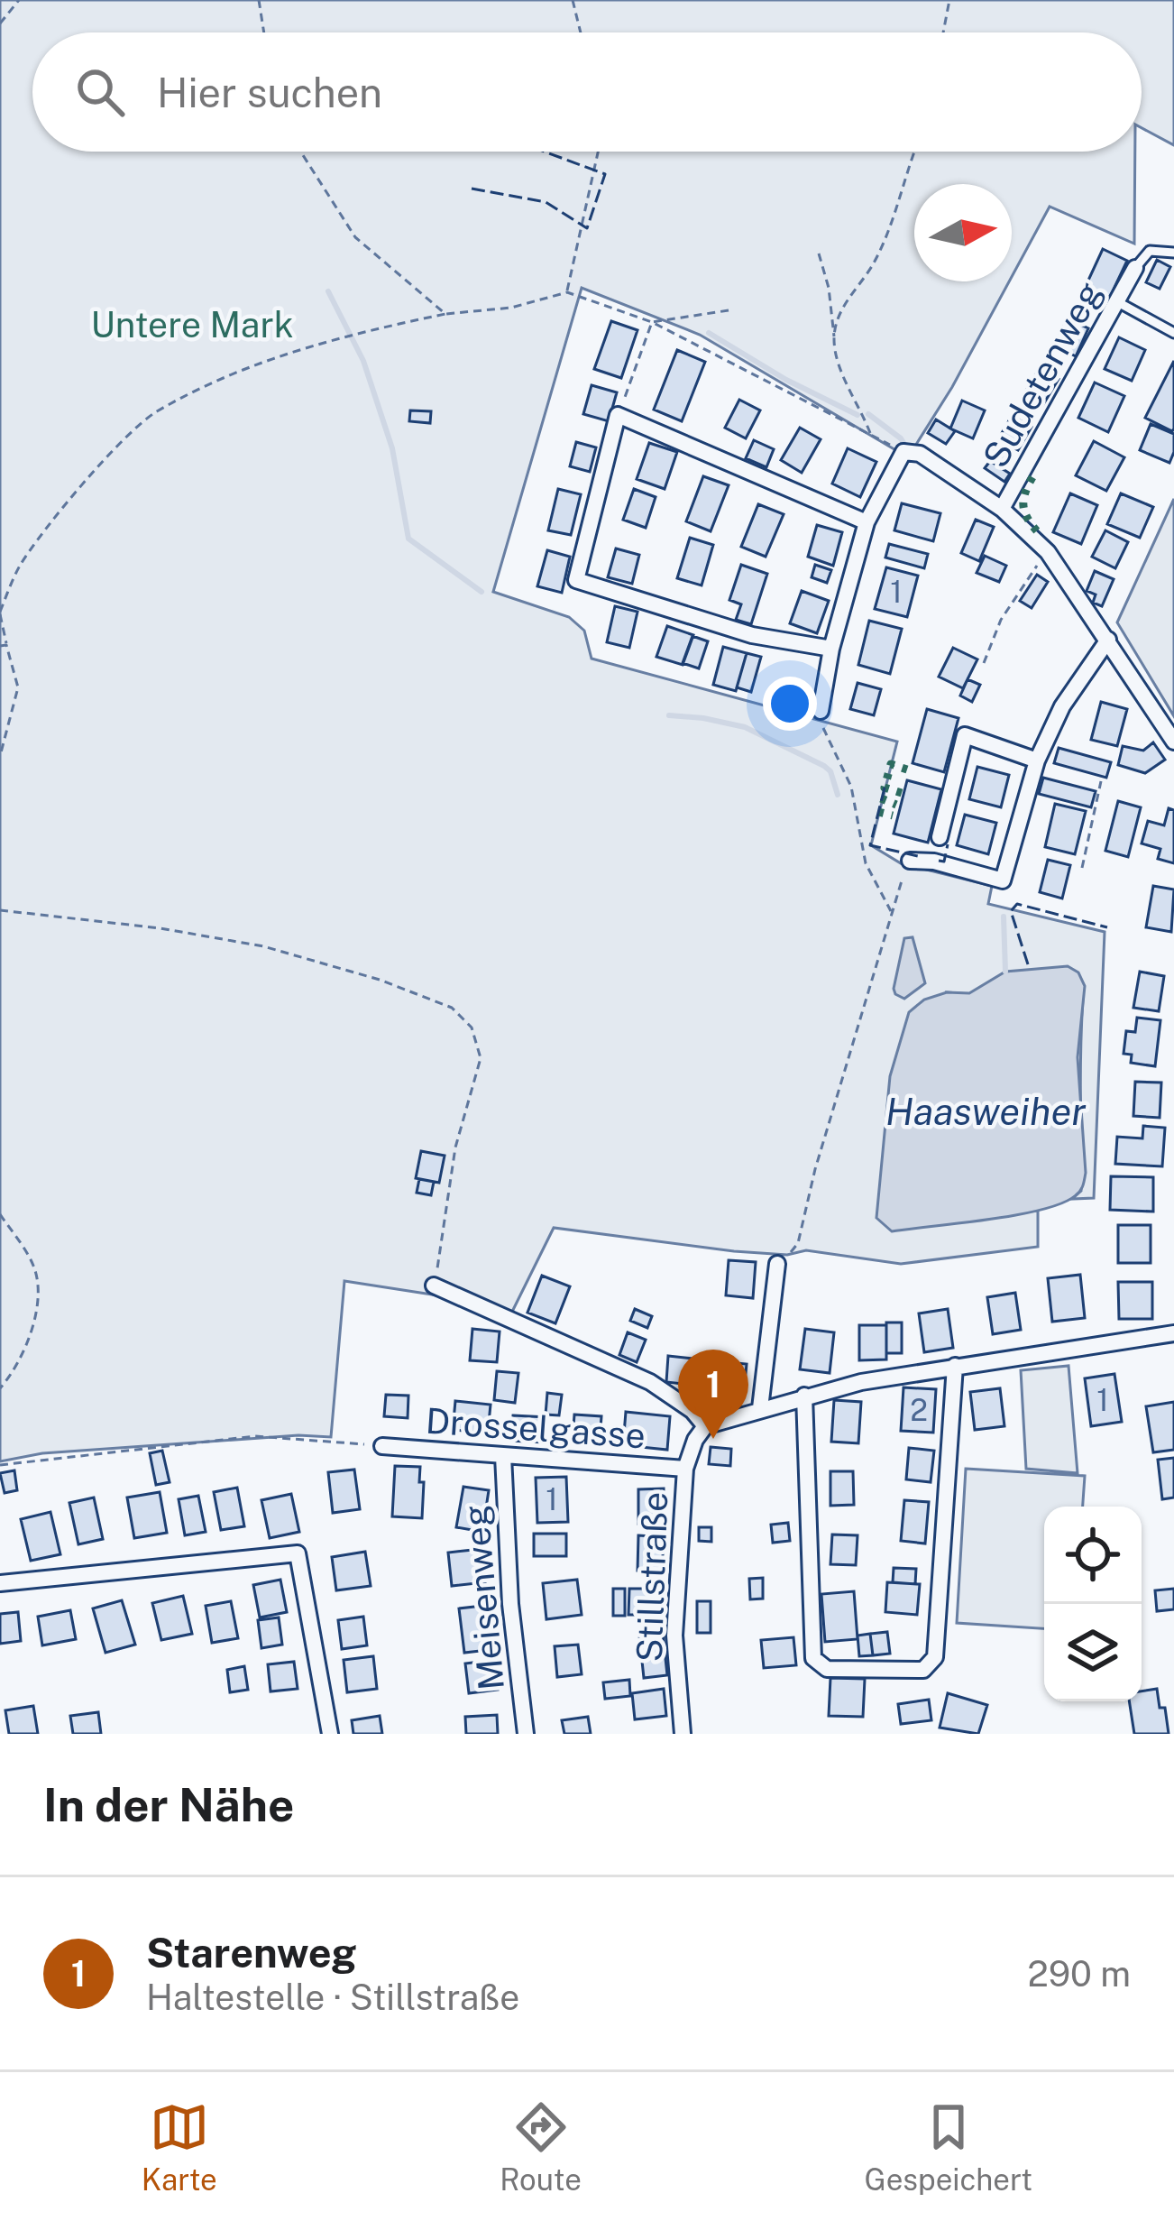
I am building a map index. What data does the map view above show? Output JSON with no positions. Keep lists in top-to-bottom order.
{
  "streets": {
    "street": [
      "Sudetenweg",
      "Drosselgasse",
      "Stillstraße",
      "Meisenweg"
    ]
  },
  "crossings": [
    ["Drosselgasse", "Stillstraße"],
    ["Drosselgasse", "Meisenweg"]
  ],
  "water": ["Haasweiher"],
  "parks": ["Untere Mark"],
  "house_numbers": [
    "1",
    "1",
    "2",
    "1"
  ],
  "north": "right",
  "page": {
    "search": "Hier suchen",
    "pins": "1",
    "heading": "In der Nähe",
    "list": [
      {
        "mark": "1",
        "name": "Starenweg",
        "note": "Haltestelle · Stillstraße",
        "value": "290 m"
      }
    ],
    "nav": ["Karte", "Route", "Gespeichert"]
  }
}
